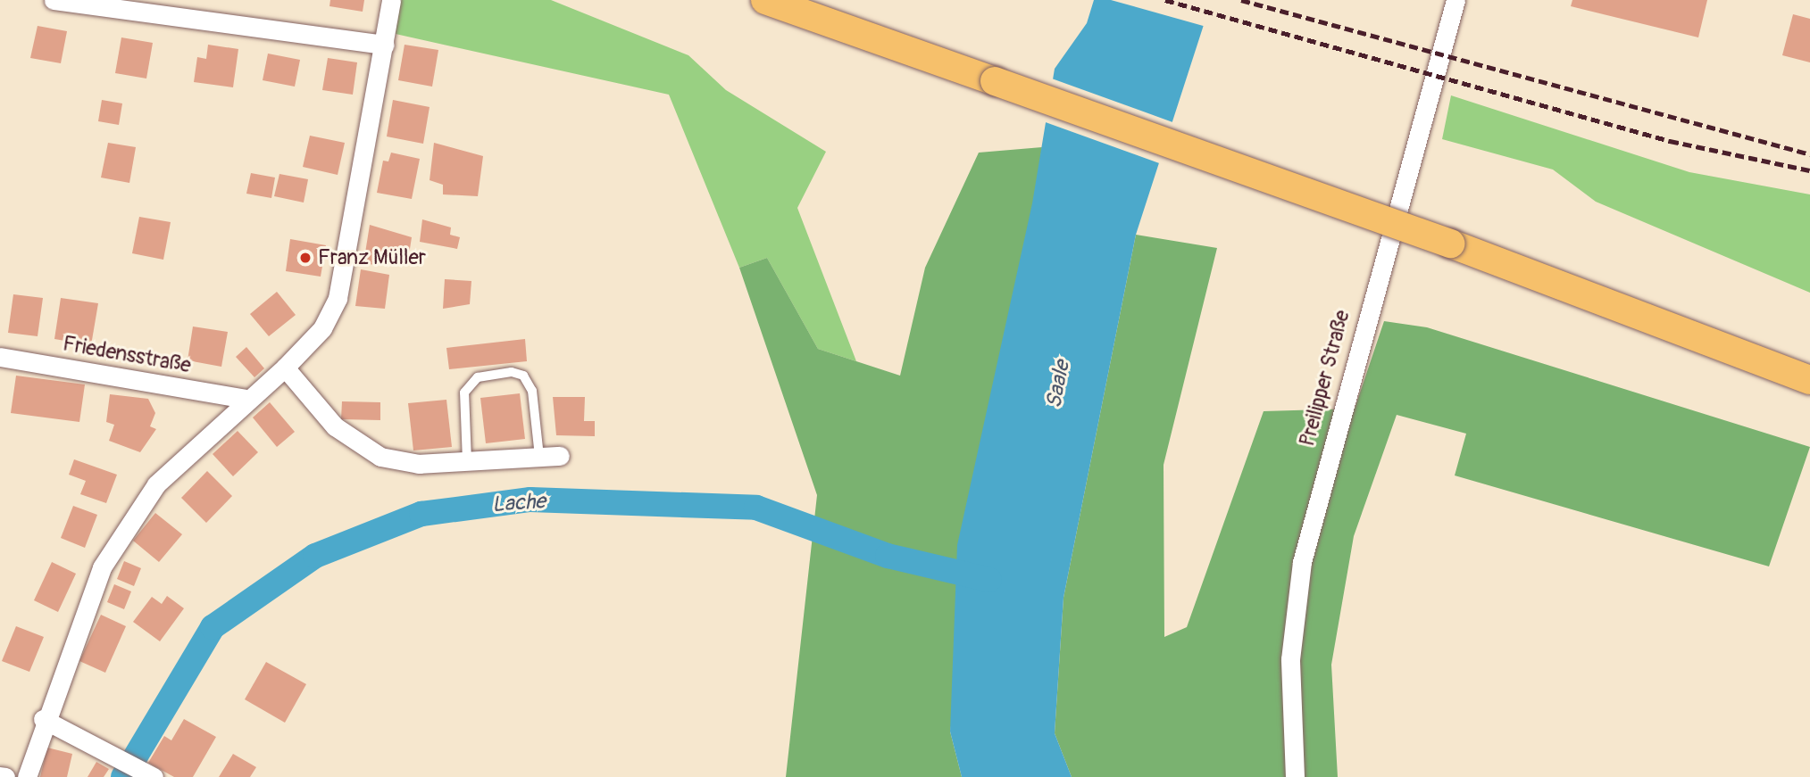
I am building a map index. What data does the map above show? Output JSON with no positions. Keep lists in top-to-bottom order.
{
  "streets": {
    "street": ["Friedensstraße", "Preilipper Straße"]
  },
  "water": ["Saale", "Lache"],
  "places": ["Franz Müller"]
}
